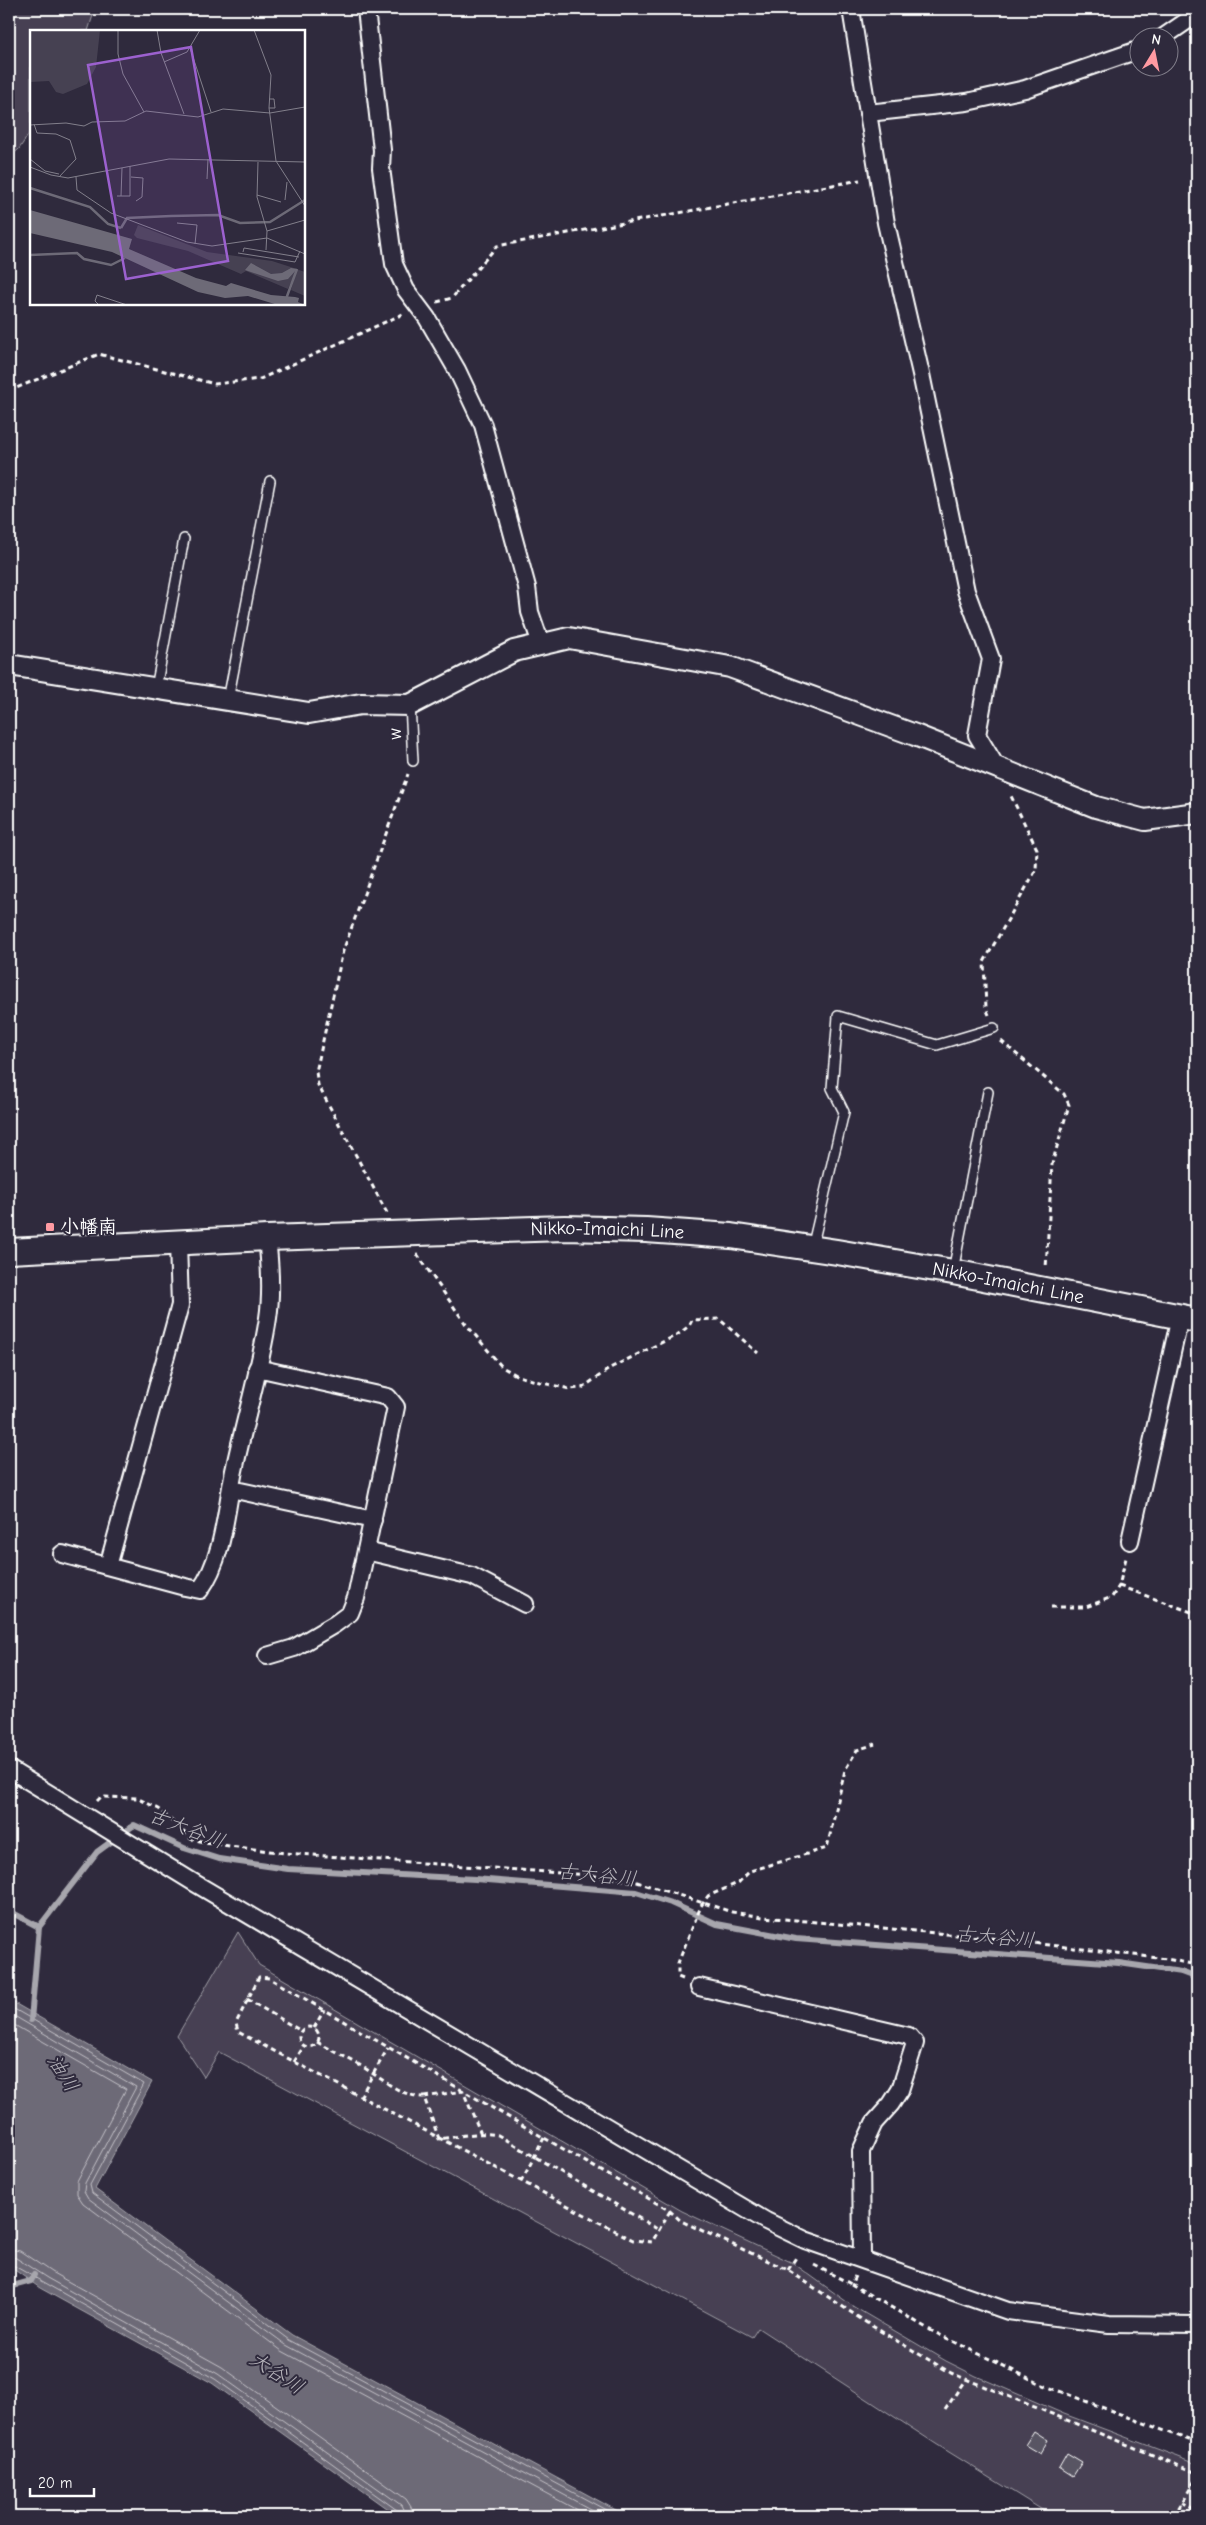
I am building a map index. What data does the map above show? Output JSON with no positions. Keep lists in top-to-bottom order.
{
  "streets": {
    "main road": ["Nikko-Imaichi Line"],
    "lane": ["w"]
  },
  "water": ["古大谷川", "油川", "大谷川"],
  "places": {
    "transit": ["小幡南"]
  },
  "scale_bar": "20 m",
  "north": "top"
}
